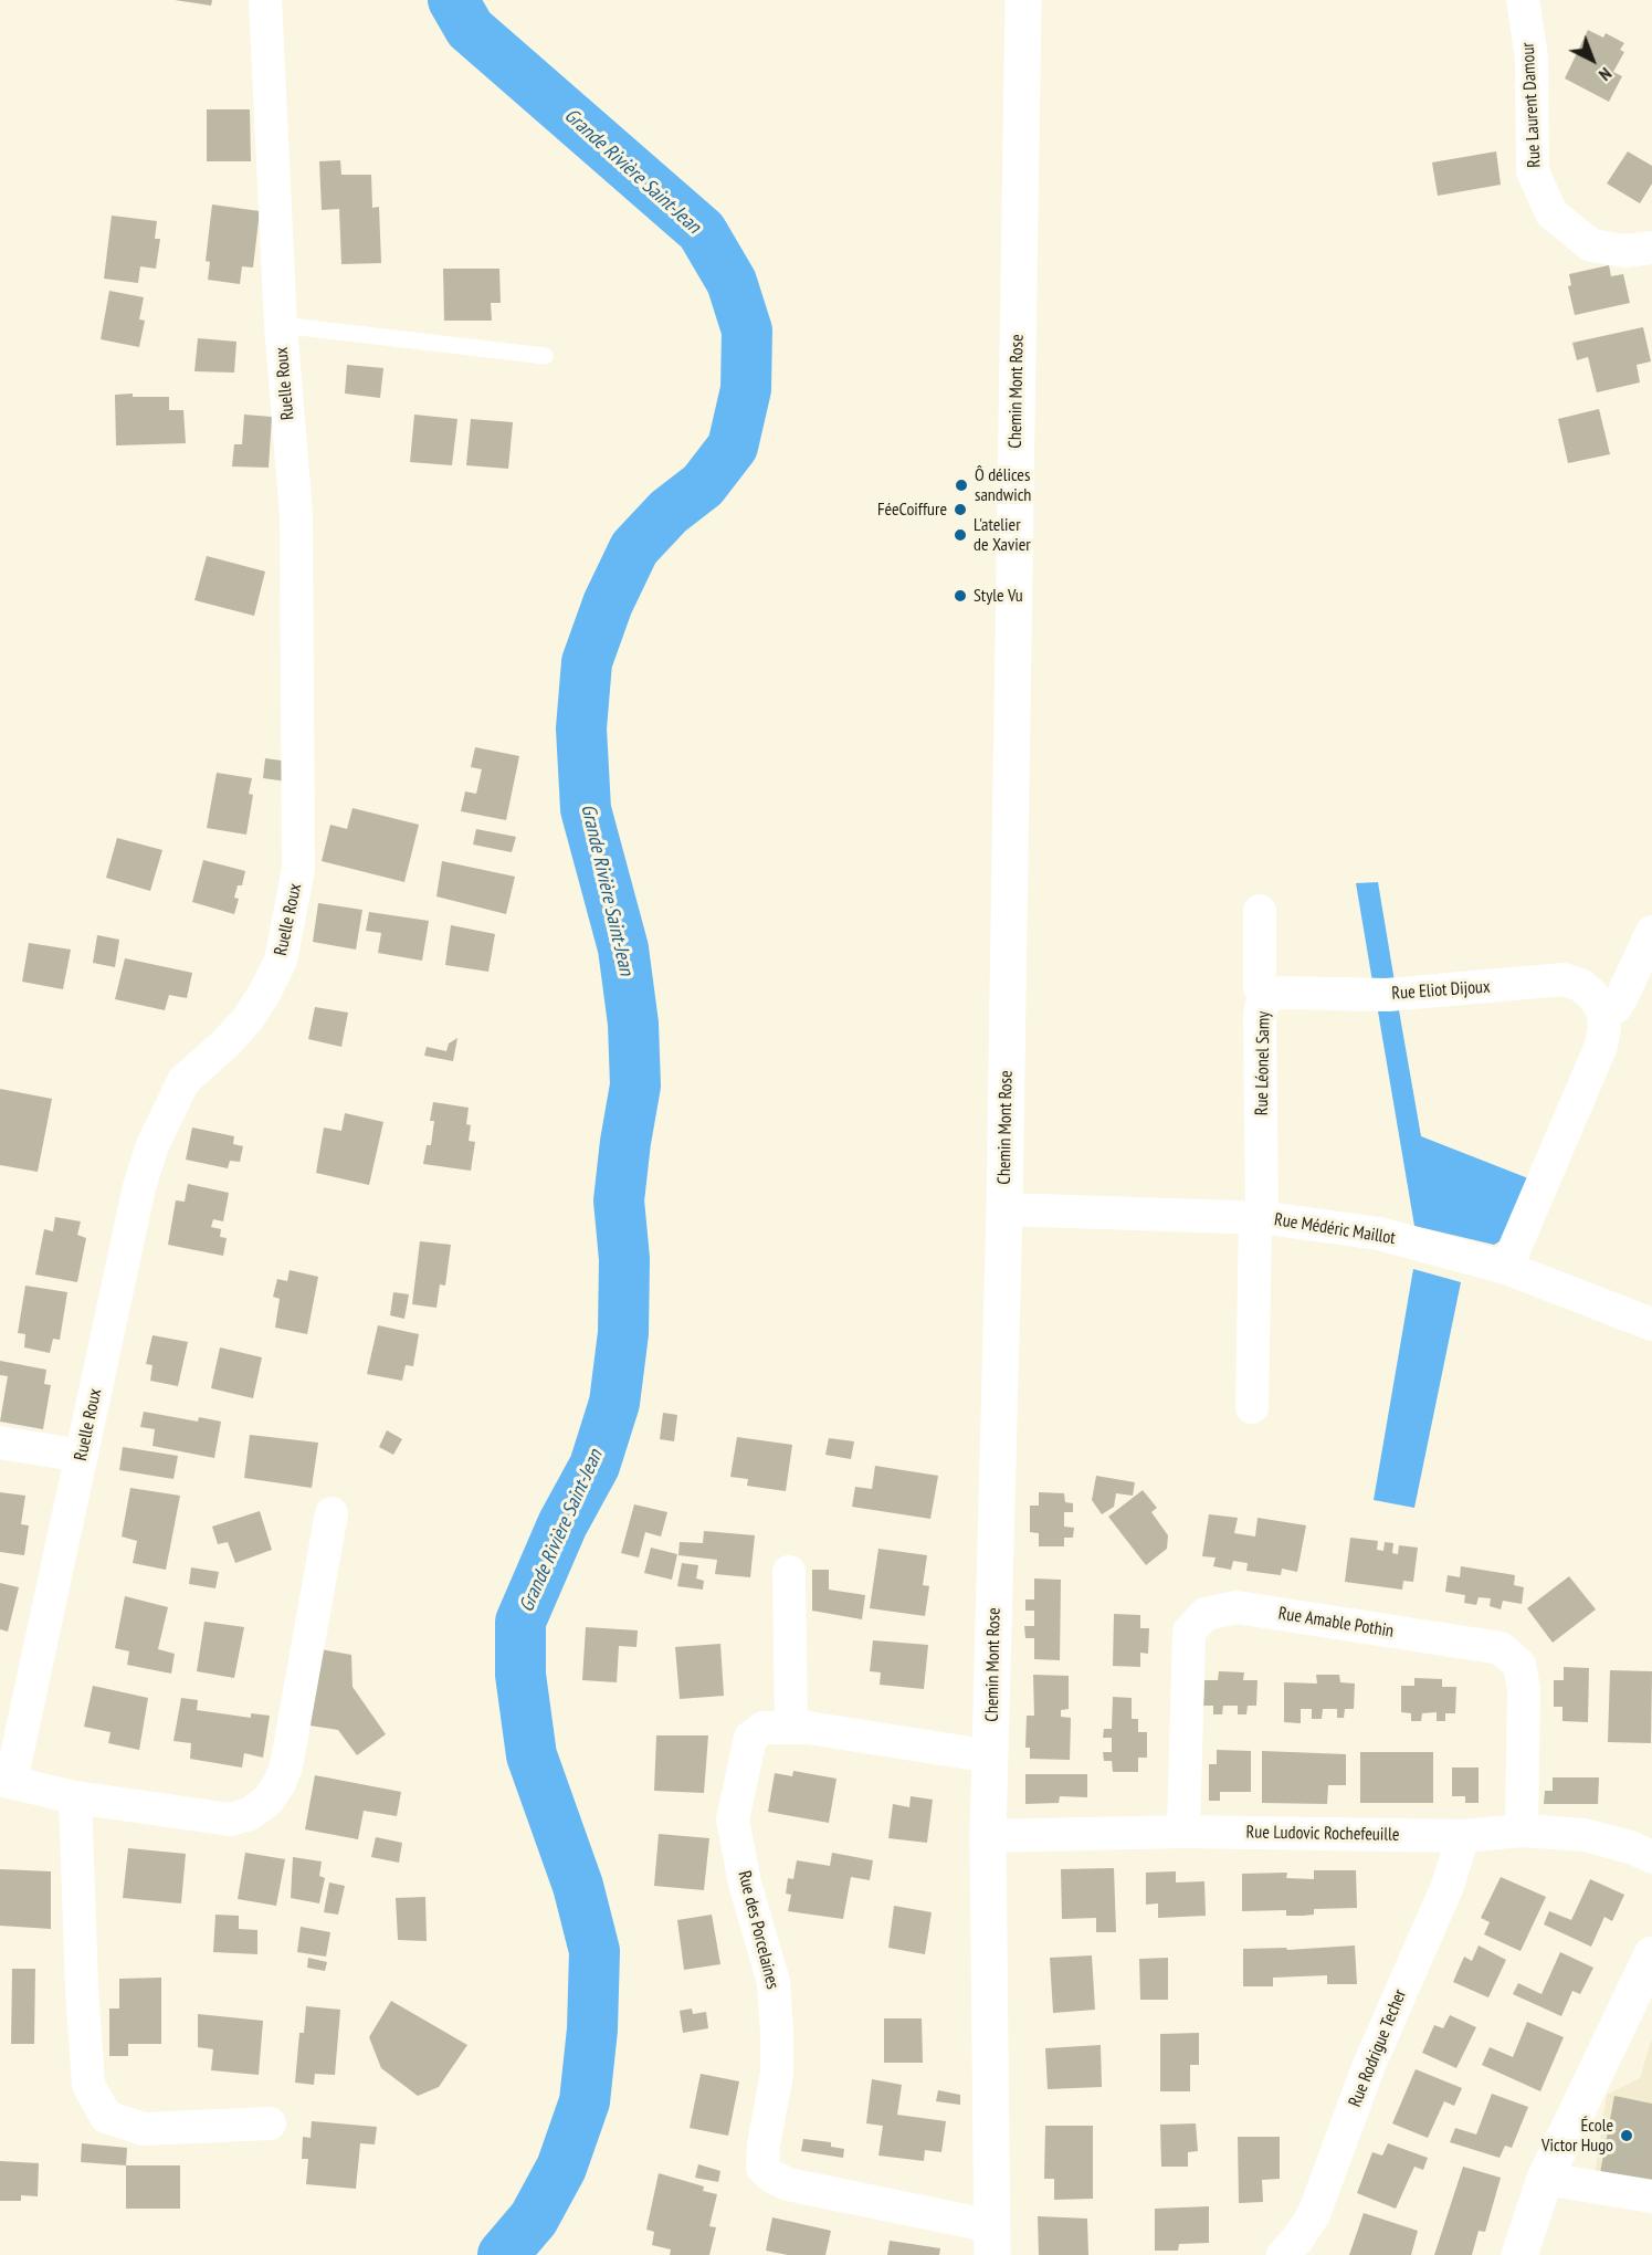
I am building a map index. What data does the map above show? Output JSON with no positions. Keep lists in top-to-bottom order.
{
  "streets": {
    "street": [
      "Rue Laurent Damour",
      "Ruelle Roux",
      "Chemin Mont Rose",
      "Rue Eliot Dijoux",
      "Rue Léonel Samy",
      "Rue Médéric Maillot",
      "Rue Amable Pothin",
      "Rue Ludovic Rochefeuille",
      "Rue des Porcelaines",
      "Rue Rodrigue Techer"
    ]
  },
  "crossings": [
    ["Chemin Mont Rose", "Rue Médéric Maillot"],
    ["Chemin Mont Rose", "Rue Ludovic Rochefeuille"],
    ["Chemin Mont Rose", "Rue des Porcelaines"],
    ["Rue Eliot Dijoux", "Rue Léonel Samy"],
    ["Rue Léonel Samy", "Rue Médéric Maillot"],
    ["Rue Amable Pothin", "Rue Ludovic Rochefeuille"],
    ["Rue Ludovic Rochefeuille", "Rue Rodrigue Techer"]
  ],
  "water": ["Grande Rivière Saint-Jean"],
  "places": [
    "Ô délices sandwich",
    "FéeCoiffure",
    "L'atelier de Xavier",
    "Style Vu",
    "École Victor Hugo"
  ],
  "north": "bottom right"
}
